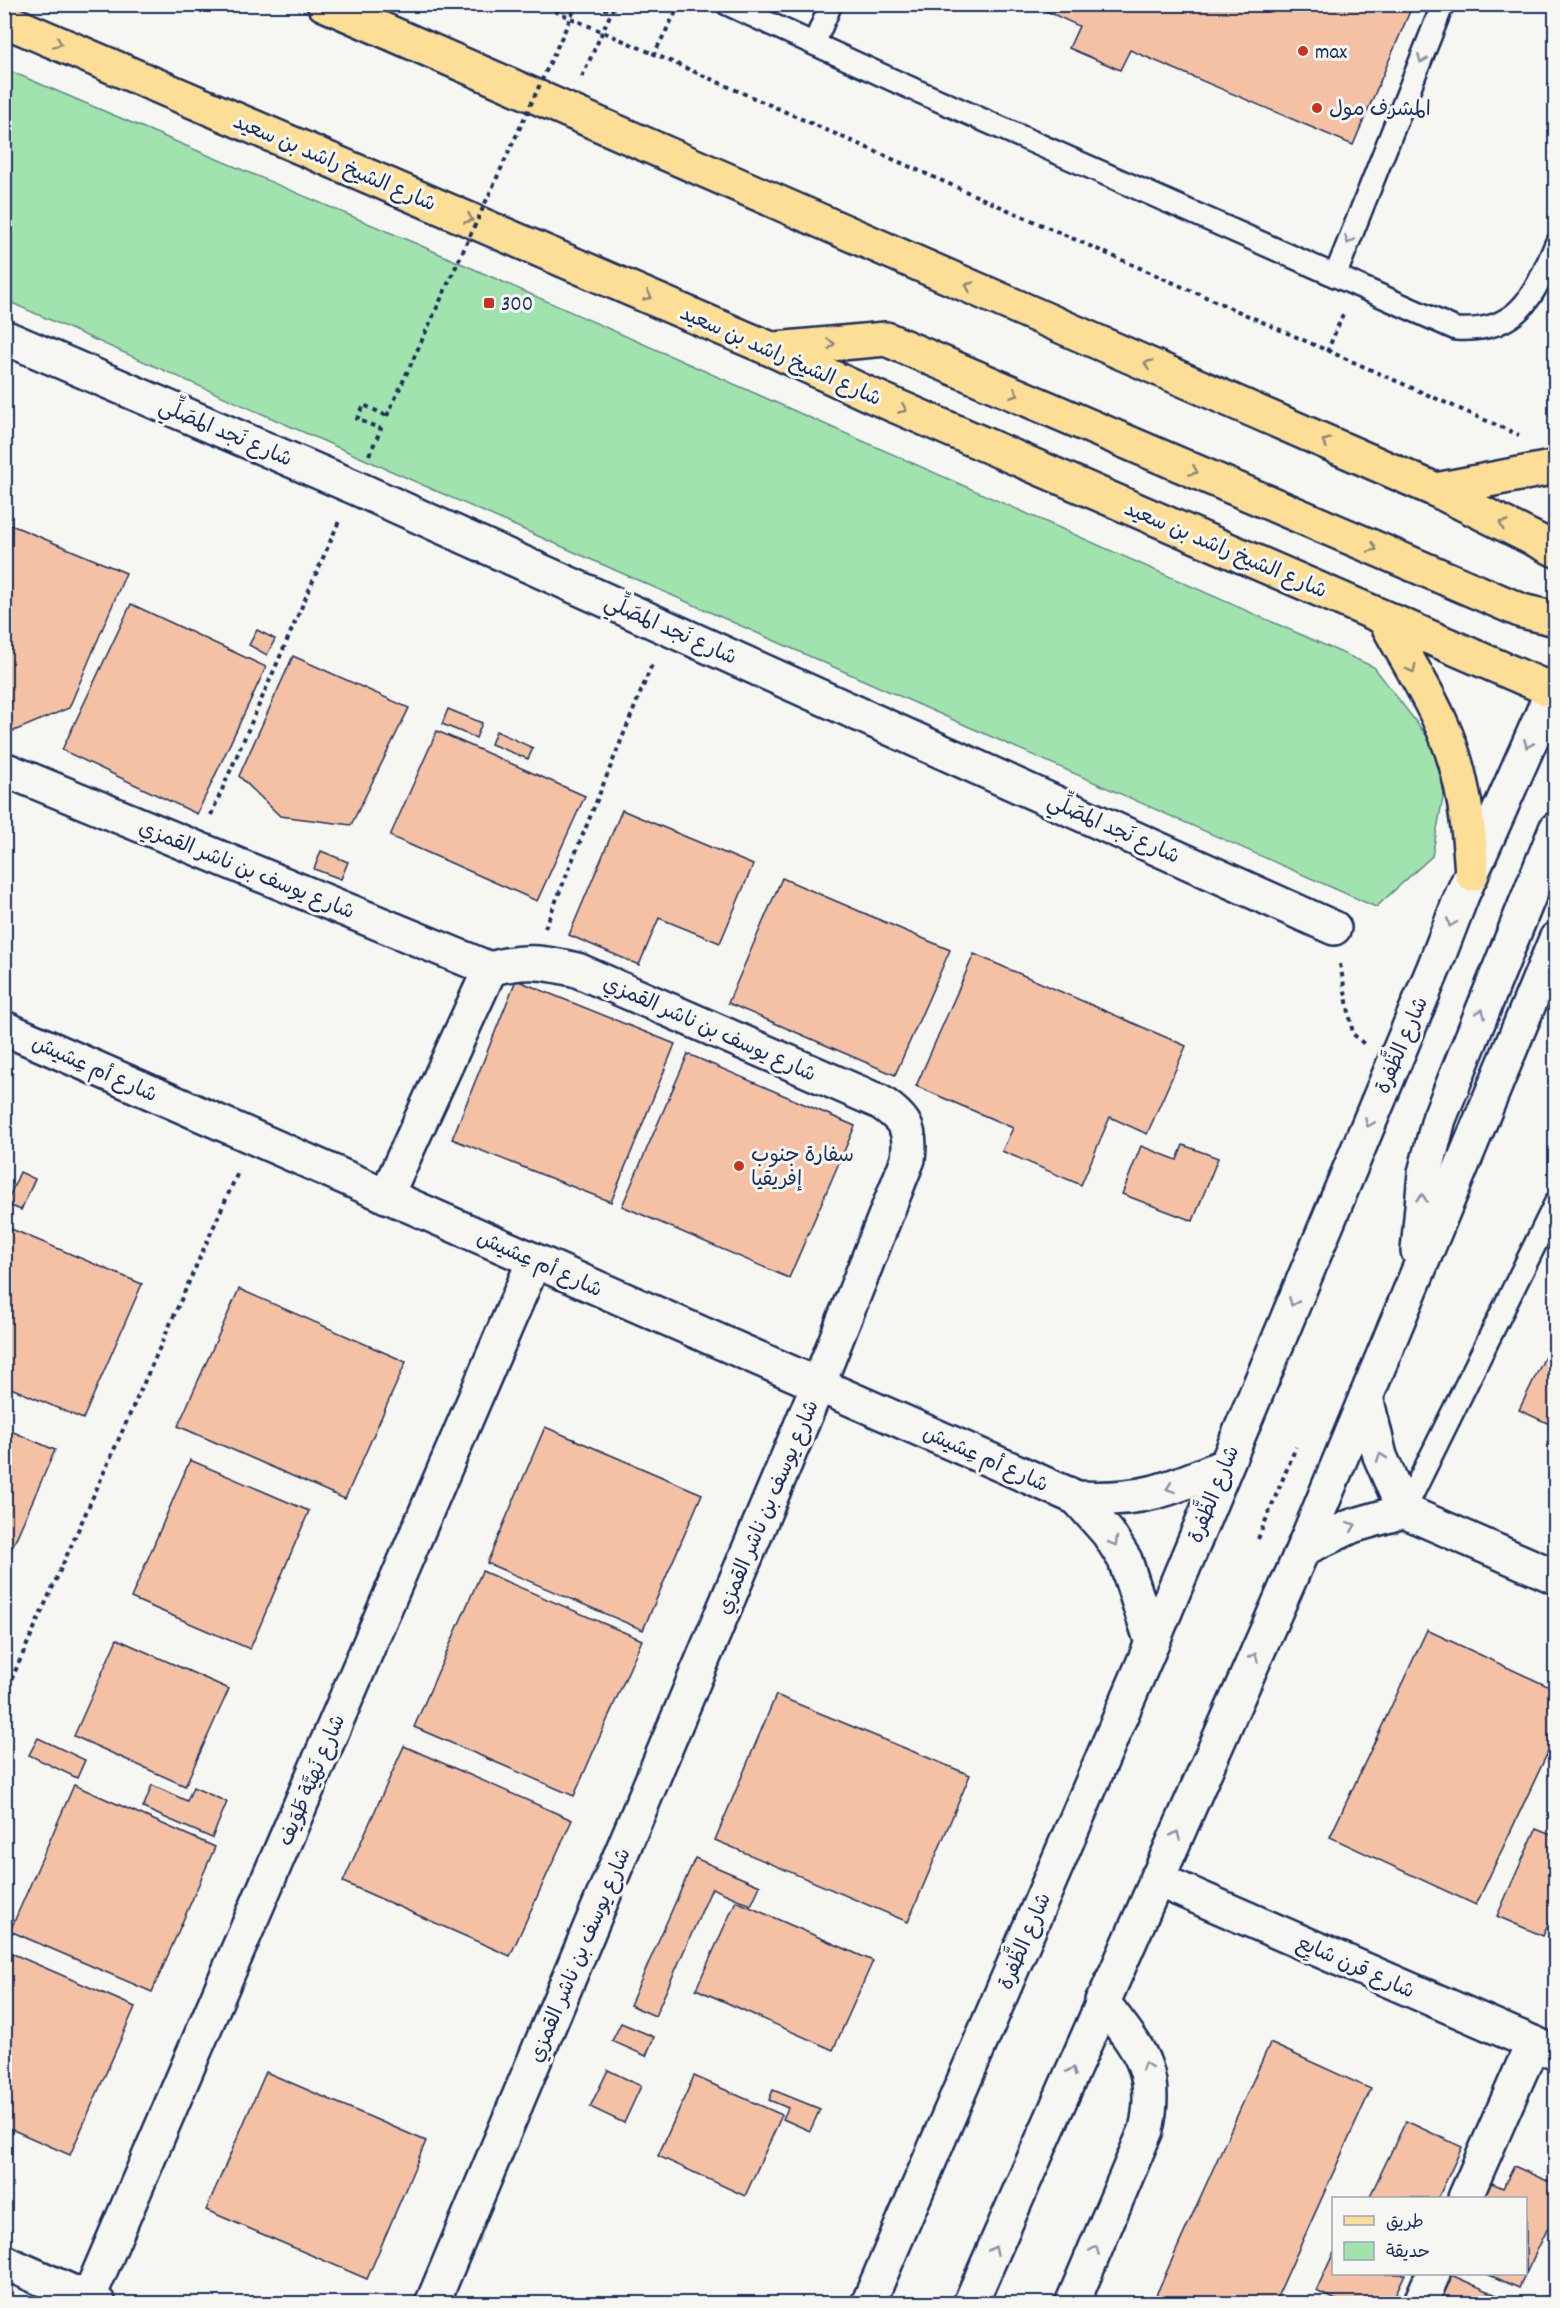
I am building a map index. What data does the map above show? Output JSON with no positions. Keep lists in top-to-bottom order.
{
  "streets": {
    "main road": ["شارع الشيخ راشد بن سعيد"],
    "street": [
      "شارع نَجد المصَلِّي",
      "شارع يوسف بن ناشر القمزي",
      "شارع الظَّفرة",
      "شارع أم عِشيش",
      "شارع نَهيَّة طَوَيف",
      "شارع قرن شايِع"
    ]
  },
  "crossings": [
    ["شارع الشيخ راشد بن سعيد", "شارع الظَّفرة"],
    ["شارع يوسف بن ناشر القمزي", "شارع أم عِشيش"],
    ["شارع الظَّفرة", "شارع أم عِشيش"],
    ["شارع أم عِشيش", "شارع نَهيَّة طَوَيف"]
  ],
  "places": {
    "other": ["max", "المشرف مول", "سفارة جنوب إفريقيا"],
    "transit": ["300"]
  },
  "legend": ["طريق", "حديقة"]
}
